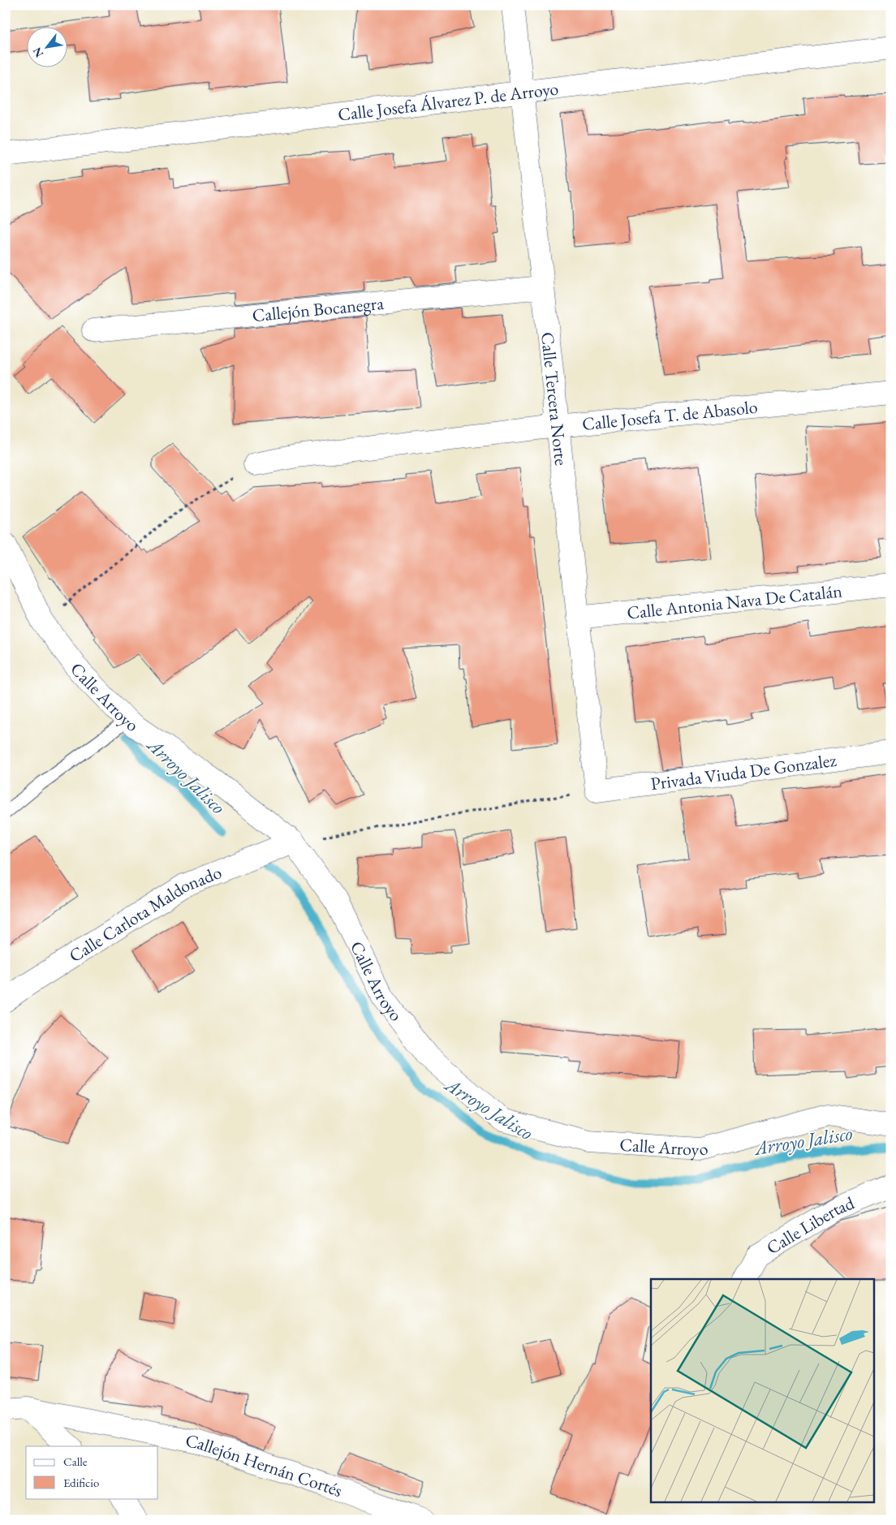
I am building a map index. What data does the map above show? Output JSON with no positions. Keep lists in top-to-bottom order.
{
  "streets": {
    "street": [
      "Calle Josefa Álvarez P. de Arroyo",
      "Callejón Bocanegra",
      "Calle Tercera Norte",
      "Calle Josefa T. de Abasolo",
      "Calle Antonia Nava De Catalán",
      "Calle Arroyo",
      "Privada Viuda De Gonzalez",
      "Calle Carlota Maldonado",
      "Calle Libertad",
      "Callejón Hernán Cortés"
    ]
  },
  "crossings": [
    ["Calle Josefa Álvarez P. de Arroyo", "Calle Tercera Norte"],
    ["Callejón Bocanegra", "Calle Tercera Norte"],
    ["Calle Tercera Norte", "Calle Josefa T. de Abasolo"],
    ["Calle Tercera Norte", "Calle Antonia Nava De Catalán"],
    ["Calle Tercera Norte", "Privada Viuda De Gonzalez"],
    ["Calle Arroyo", "Calle Carlota Maldonado"]
  ],
  "water": ["Arroyo Jalisco"],
  "legend": ["Calle", "Edificio"],
  "north": "bottom left"
}
